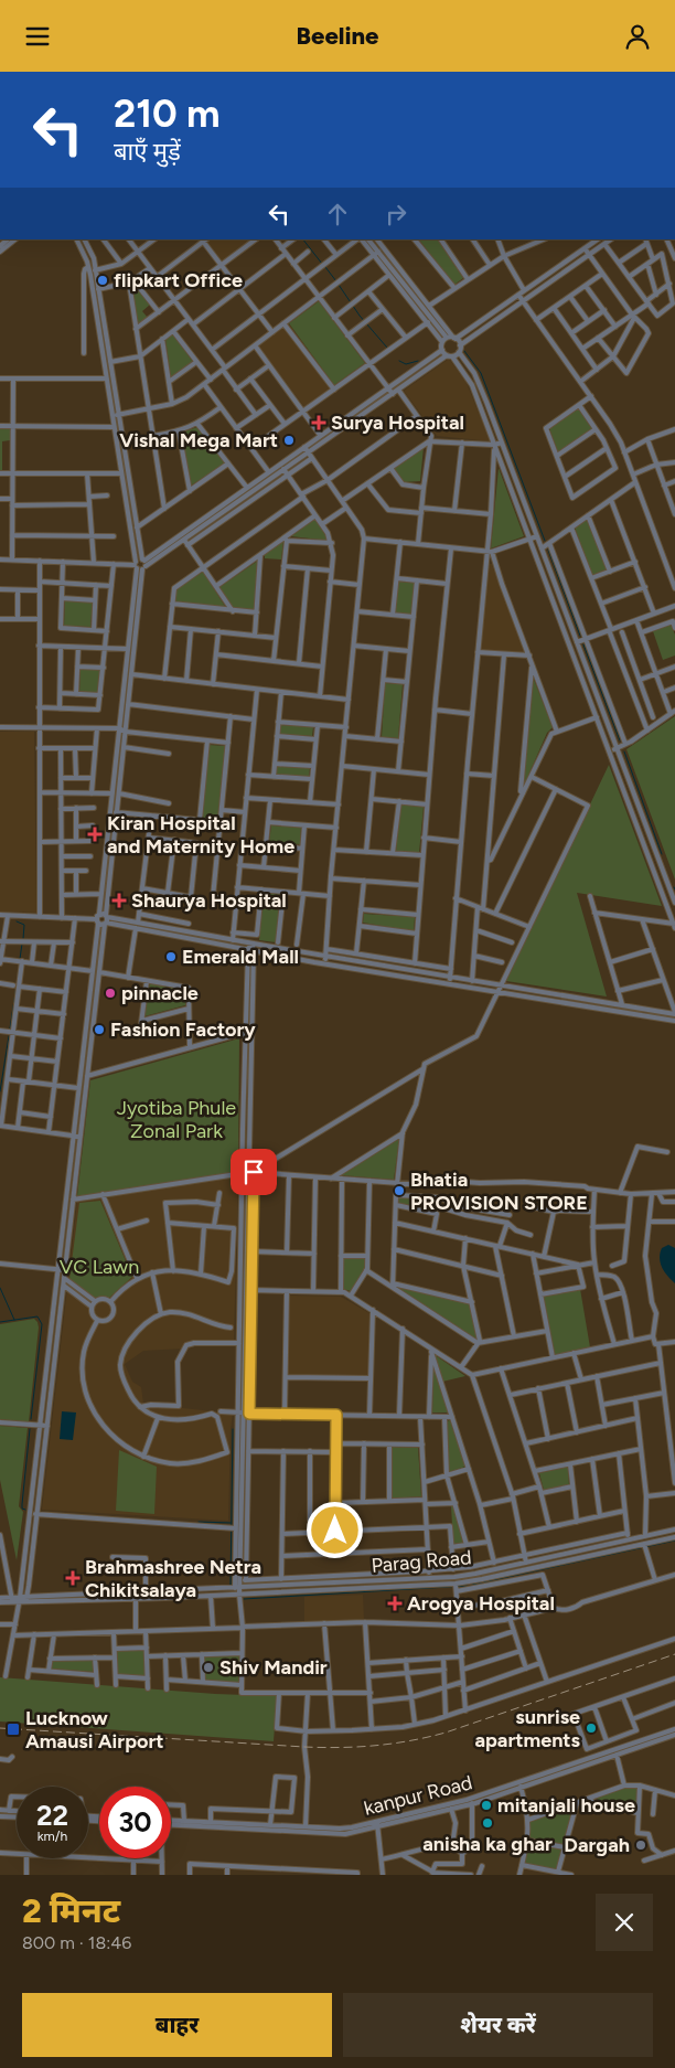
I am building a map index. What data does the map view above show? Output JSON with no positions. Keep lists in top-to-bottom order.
{
  "streets": {
    "street": ["Parag Road", "kanpur Road"]
  },
  "parks": ["Jyotiba Phule Zonal Park", "VC Lawn"],
  "places": {
    "other": [
      "flipkart Office",
      "Vishal Mega Mart",
      "Emerald Mall",
      "pinnacle",
      "Fashion Factory",
      "Bhatia PROVISION STORE",
      "Shiv Mandir",
      "sunrise apartments",
      "mitanjali house",
      "anisha ka ghar",
      "Dargah"
    ],
    "health": [
      "Surya Hospital",
      "Kiran Hospital and Maternity Home",
      "Shaurya Hospital",
      "Brahmashree Netra Chikitsalaya",
      "Arogya Hospital"
    ],
    "transit": ["Lucknow Amausi Airport"]
  },
  "page": {
    "header": "Beeline",
    "turn": ["210 m", "बाएँ मुड़ें"],
    "speed": "22 km/h",
    "limit": "30",
    "heading": ["2 मिनट", "800 m · 18:46"],
    "buttons": ["बाहर", "शेयर करें"]
  }
}
